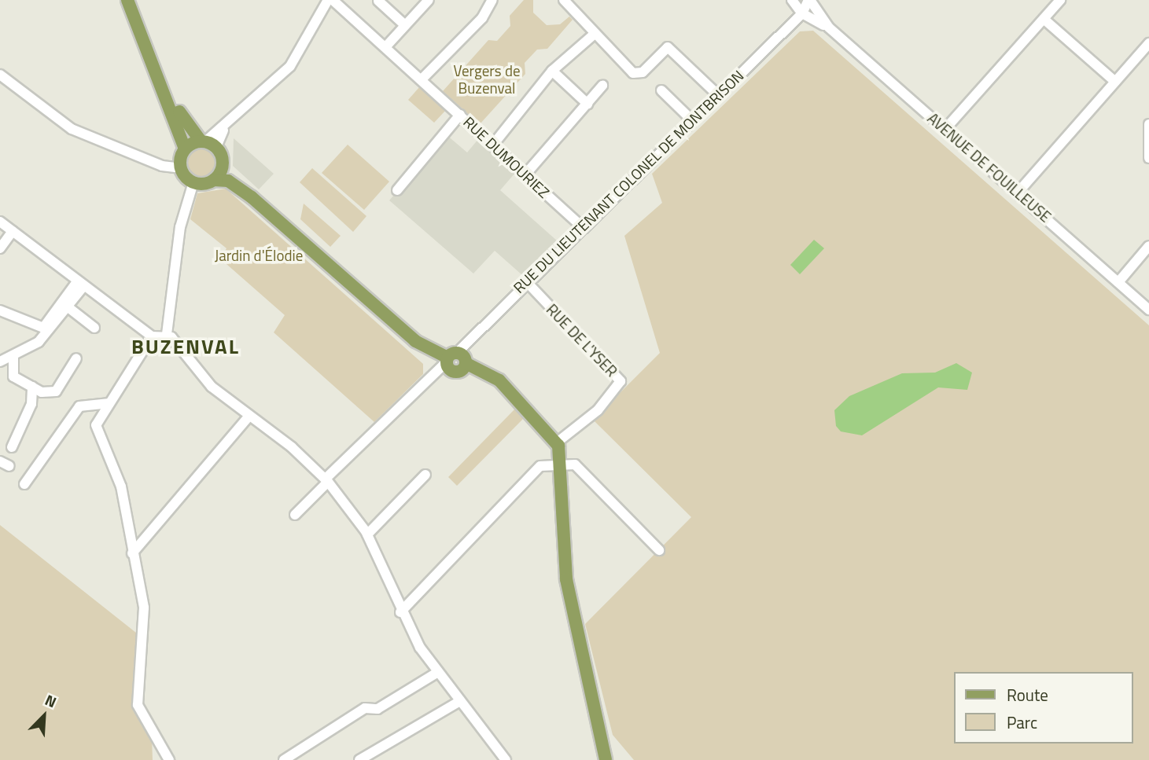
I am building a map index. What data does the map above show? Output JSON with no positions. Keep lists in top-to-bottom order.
{
  "streets": {
    "street": [
      "RUE DUMOURIEZ",
      "AVENUE DE FOUILLEUSE",
      "RUE DU LIEUTENANT COLONEL DE MONTBRISON",
      "RUE DE L'YSER"
    ]
  },
  "crossings": [
    ["RUE DUMOURIEZ", "RUE DU LIEUTENANT COLONEL DE MONTBRISON"],
    ["AVENUE DE FOUILLEUSE", "RUE DU LIEUTENANT COLONEL DE MONTBRISON"],
    ["RUE DU LIEUTENANT COLONEL DE MONTBRISON", "RUE DE L'YSER"]
  ],
  "districts": ["BUZENVAL"],
  "parks": ["Vergers de Buzenval", "Jardin d'Élodie"],
  "legend": ["Route", "Parc"],
  "north": "top right"
}
